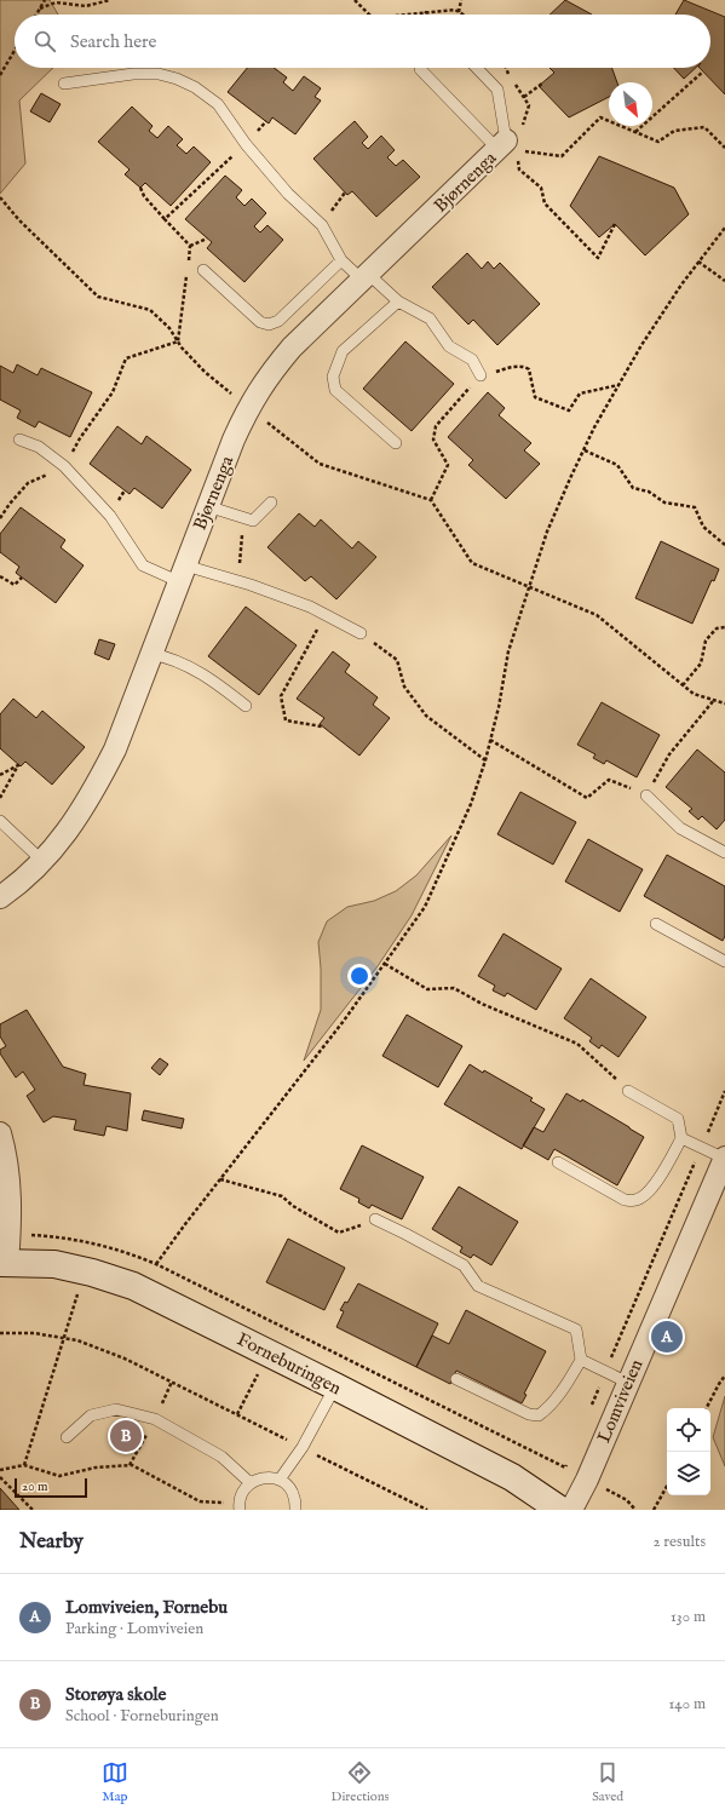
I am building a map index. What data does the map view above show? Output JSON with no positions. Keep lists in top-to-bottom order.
{
  "streets": {
    "street": ["Bjørnenga", "Forneburingen", "Lomviveien"]
  },
  "scale_bar": "20 m",
  "north": "bottom right",
  "page": {
    "search": "Search here",
    "pins": ["A", "B"],
    "scale": "20 m",
    "heading": ["Nearby", "2 results"],
    "list": [
      {
        "mark": "A",
        "name": "Lomviveien, Fornebu",
        "note": "Parking · Lomviveien",
        "value": "130 m"
      },
      {
        "mark": "B",
        "name": "Storøya skole",
        "note": "School · Forneburingen",
        "value": "140 m"
      }
    ],
    "nav": ["Map", "Directions", "Saved"]
  }
}
